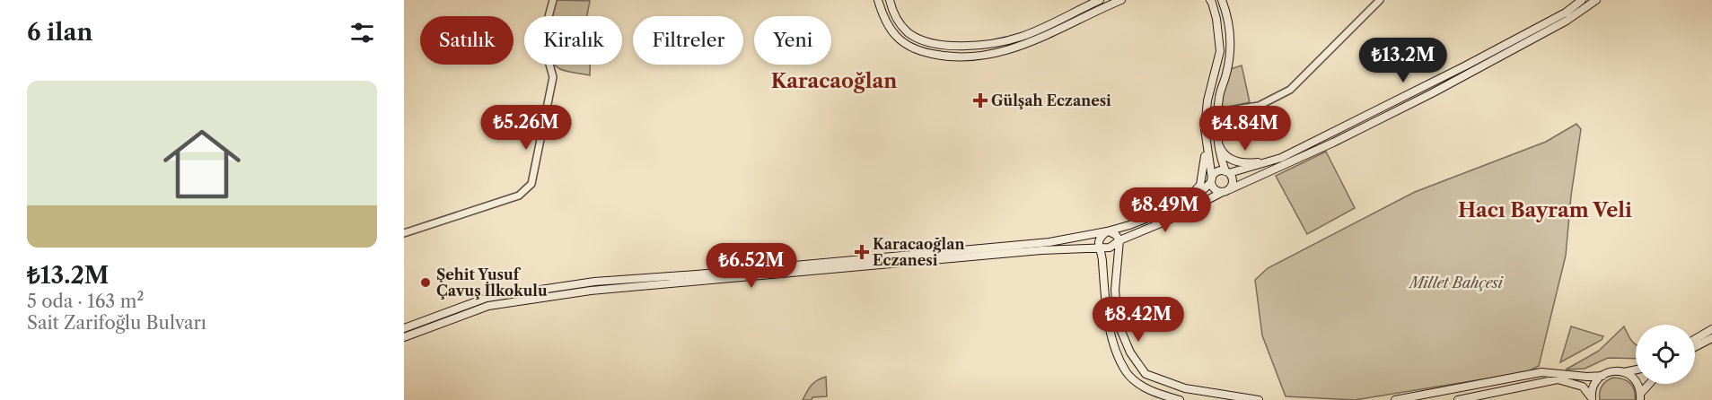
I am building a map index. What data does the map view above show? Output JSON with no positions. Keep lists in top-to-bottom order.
{
  "districts": ["Karacaoğlan", "Hacı Bayram Veli"],
  "parks": ["Millet Bahçesi"],
  "places": {
    "health": ["Gülşah Eczanesi", "Karacaoğlan Eczanesi"],
    "other": ["Şehit Yusuf Çavuş İlkokulu"]
  },
  "page": {
    "heading": "6 ilan",
    "chip": [
      "Satılık",
      "Kiralık",
      "Filtreler",
      "Yeni"
    ],
    "price": [
      "₺13.2M",
      "₺5.26M",
      "₺4.84M",
      "₺8.49M",
      "₺6.52M",
      "₺8.42M"
    ],
    "list": [
      {
        "name": "₺13.2M",
        "note": "5 oda · 163 m² · Sait Zarifoğlu Bulvarı"
      }
    ]
  }
}
